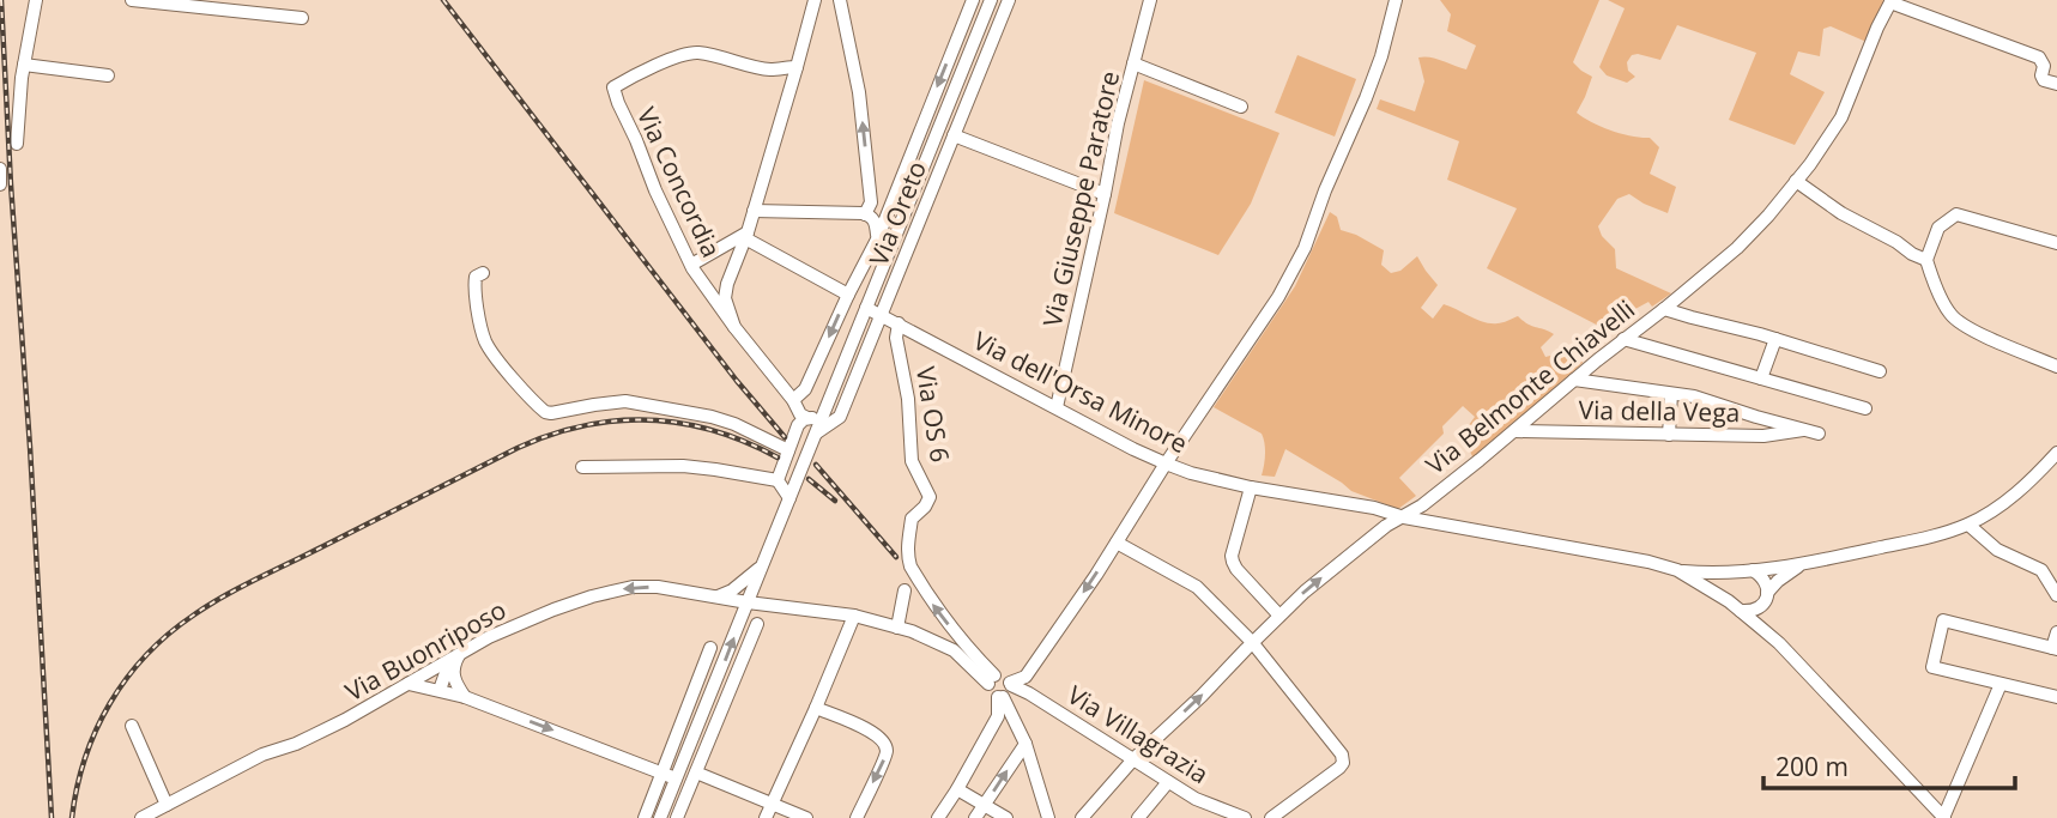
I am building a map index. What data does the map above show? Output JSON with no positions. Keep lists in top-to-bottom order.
{
  "streets": {
    "street": [
      "Via Concordia",
      "Via Giuseppe Paratore",
      "Via Oreto",
      "Via Belmonte Chiavelli",
      "Via dell'Orsa Minore",
      "Via della Vega",
      "Via OS 6",
      "Via Buonriposo",
      "Via Villagrazia"
    ]
  },
  "crossings": [
    ["Via Concordia", "Via Oreto"],
    ["Via Giuseppe Paratore", "Via dell'Orsa Minore"],
    ["Via Oreto", "Via dell'Orsa Minore"],
    ["Via Oreto", "Via Buonriposo"],
    ["Via Belmonte Chiavelli", "Via dell'Orsa Minore"],
    ["Via Belmonte Chiavelli", "Via della Vega"],
    ["Via Belmonte Chiavelli", "Via Villagrazia"],
    ["Via dell'Orsa Minore", "Via OS 6"],
    ["Via OS 6", "Via Villagrazia"]
  ],
  "one_way": ["Via OS 6", "Via Buonriposo"],
  "scale_bar": "200 m"
}
